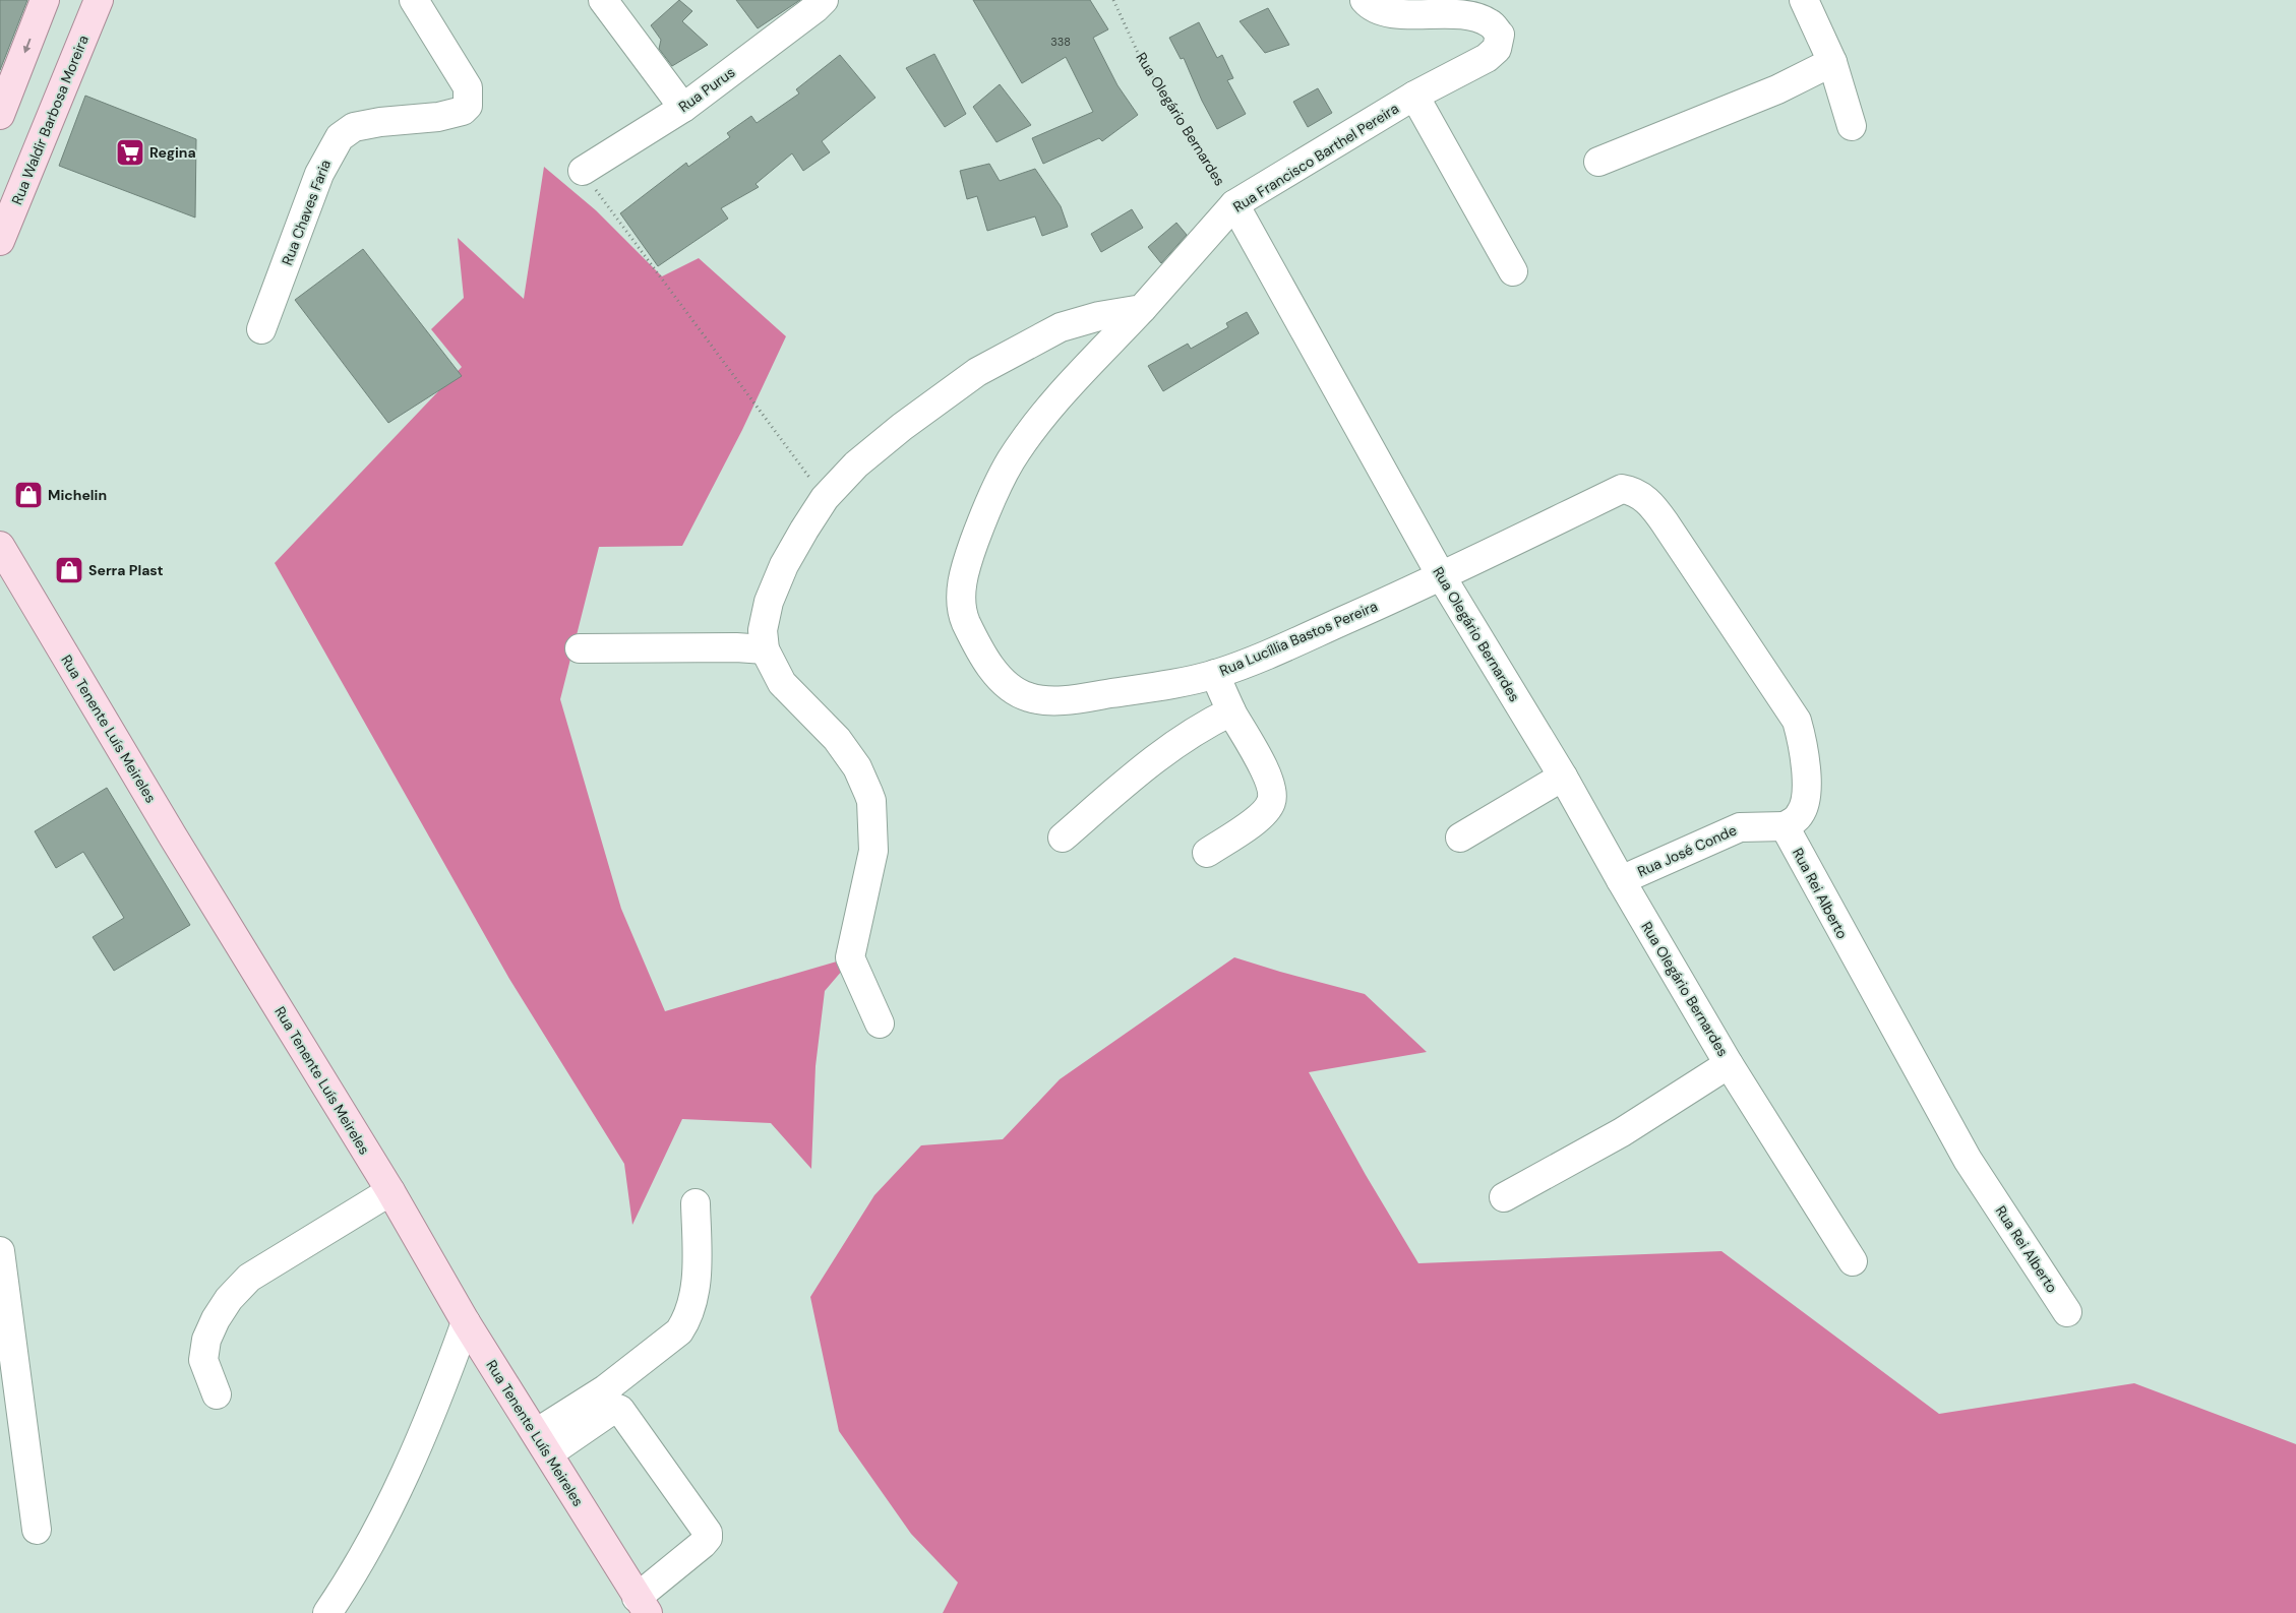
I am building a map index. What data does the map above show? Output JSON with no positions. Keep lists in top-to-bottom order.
{
  "streets": {
    "main road": ["Rua Waldir Barbosa Moreira", "Rua Tenente Luís Meireles"],
    "street": [
      "Rua Purus",
      "Rua Olegário Bernardes",
      "Rua Francisco Barthel Pereira",
      "Rua Chaves Faria",
      "Rua Lucíllia Bastos Pereira",
      "Rua José Conde",
      "Rua Rei Alberto"
    ]
  },
  "crossings": [
    ["Rua Olegário Bernardes", "Rua Francisco Barthel Pereira"],
    ["Rua Olegário Bernardes", "Rua Lucíllia Bastos Pereira"],
    ["Rua Olegário Bernardes", "Rua José Conde"],
    ["Rua Francisco Barthel Pereira", "Rua Lucíllia Bastos Pereira"],
    ["Rua Lucíllia Bastos Pereira", "Rua José Conde"],
    ["Rua Lucíllia Bastos Pereira", "Rua Rei Alberto"],
    ["Rua José Conde", "Rua Rei Alberto"]
  ],
  "places": {
    "supermarket": ["Regina"],
    "shop": ["Michelin", "Serra Plast"]
  },
  "house_numbers": ["338"]
}
